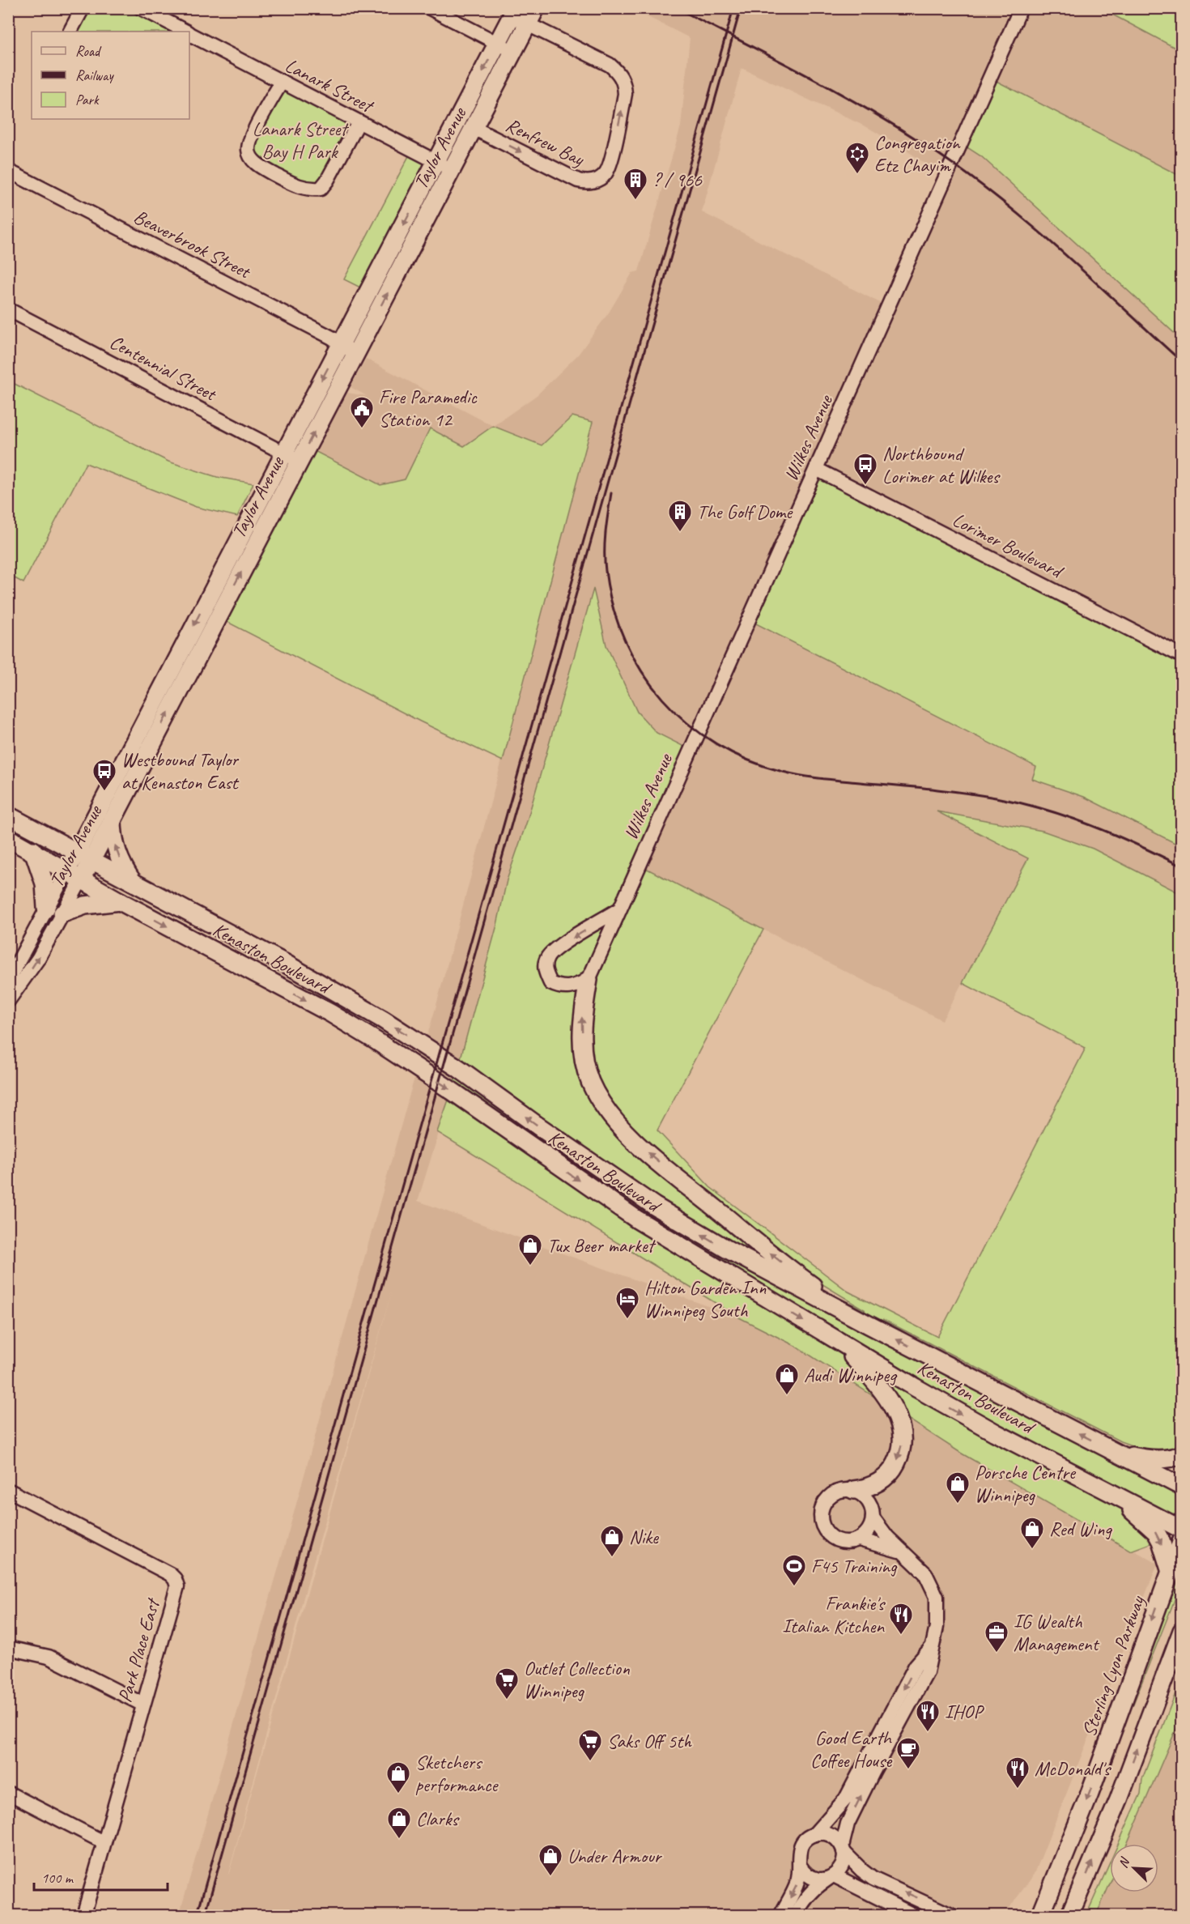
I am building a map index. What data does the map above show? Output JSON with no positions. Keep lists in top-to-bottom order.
{
  "streets": {
    "main road": ["Taylor Avenue", "Kenaston Boulevard", "Sterling Lyon Parkway"],
    "street": [
      "Lanark Street",
      "Renfrew Bay",
      "Beaverbrook Street",
      "Centennial Street",
      "Wilkes Avenue",
      "Lorimer Boulevard",
      "Park Place East"
    ]
  },
  "crossings": [
    ["Lanark Street", "Taylor Avenue"],
    ["Renfrew Bay", "Taylor Avenue"],
    ["Taylor Avenue", "Beaverbrook Street"],
    ["Taylor Avenue", "Centennial Street"],
    ["Taylor Avenue", "Kenaston Boulevard"],
    ["Wilkes Avenue", "Lorimer Boulevard"]
  ],
  "parks": ["Lanark Street Bay H Park"],
  "places": {
    "synagogue": ["Congregation Etz Chayim"],
    "building": ["? / 966", "The Golf Dome"],
    "public building": ["Fire Paramedic Station 12"],
    "bus stop": ["Northbound Lorimer at Wilkes", "Westbound Taylor at Kenaston East"],
    "shop": [
      "Tux Beer market",
      "Audi Winnipeg",
      "Porsche Centre Winnipeg",
      "Red Wing",
      "Nike",
      "Sketchers performance",
      "Clarks",
      "Under Armour"
    ],
    "hotel": ["Hilton Garden Inn Winnipeg South"],
    "sports": ["F45 Training"],
    "restaurant": ["Frankie's Italian Kitchen", "IHOP", "McDonald's"],
    "office": ["IG Wealth Management"],
    "supermarket": ["Outlet Collection Winnipeg", "Saks Off 5th"],
    "cafe": ["Good Earth Coffee House"]
  },
  "legend": ["Road", "Railway", "Park"],
  "scale_bar": "100 m",
  "north": "top left"
}
